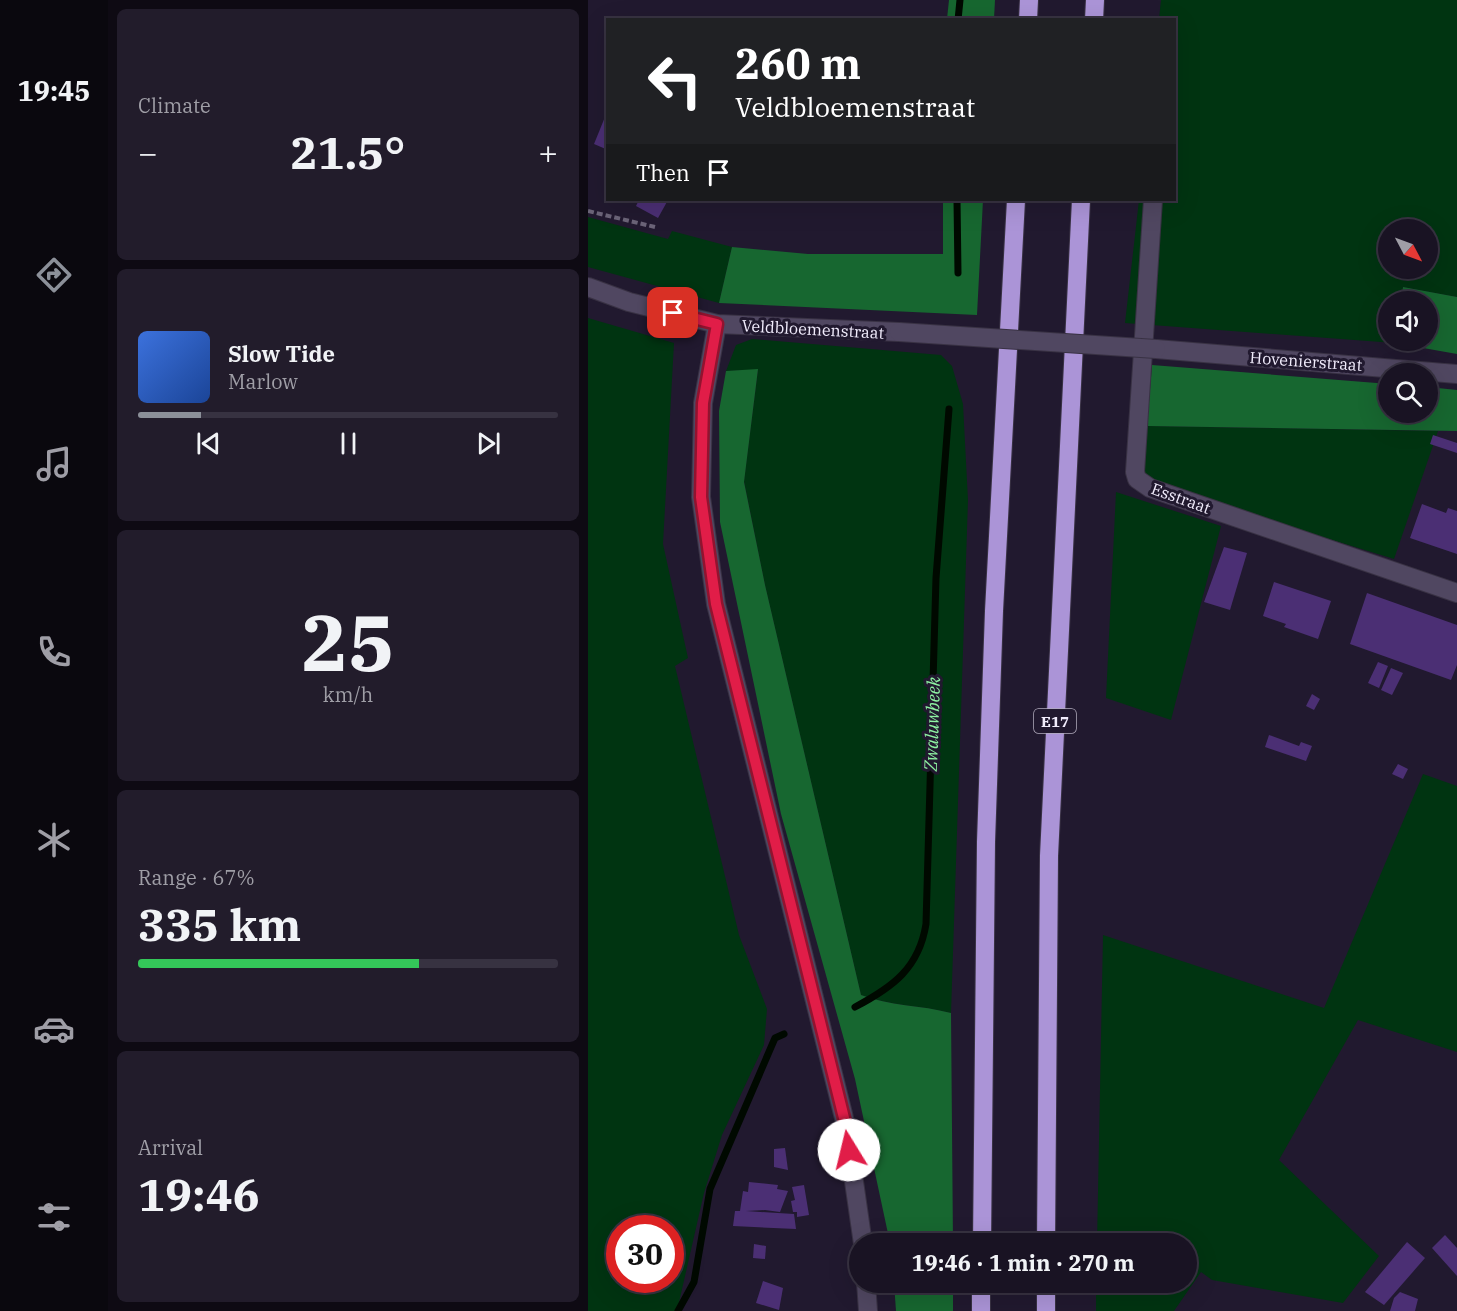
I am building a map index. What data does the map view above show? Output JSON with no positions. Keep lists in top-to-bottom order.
{
  "streets": {
    "highway": ["E17"],
    "street": ["Veldbloemenstraat", "Hovenierstraat", "Esstraat"]
  },
  "crossings": [
    ["Veldbloemenstraat", "Hovenierstraat"]
  ],
  "water": ["Zwaluwbeek"],
  "north": "bottom right",
  "page": {
    "tabs": "19:45",
    "tile": [
      "Climate",
      ["25", "km/h"],
      ["Range · 67%", "335 km"],
      ["Arrival", "19:46"]
    ],
    "turn": ["260 m", "Veldbloemenstraat"],
    "heat": ["−", "21.5°", "+"],
    "then": "Then",
    "song": ["Slow Tide", "Marlow"],
    "limit": "30",
    "trip": "19:46 · 1 min · 270 m"
  }
}
